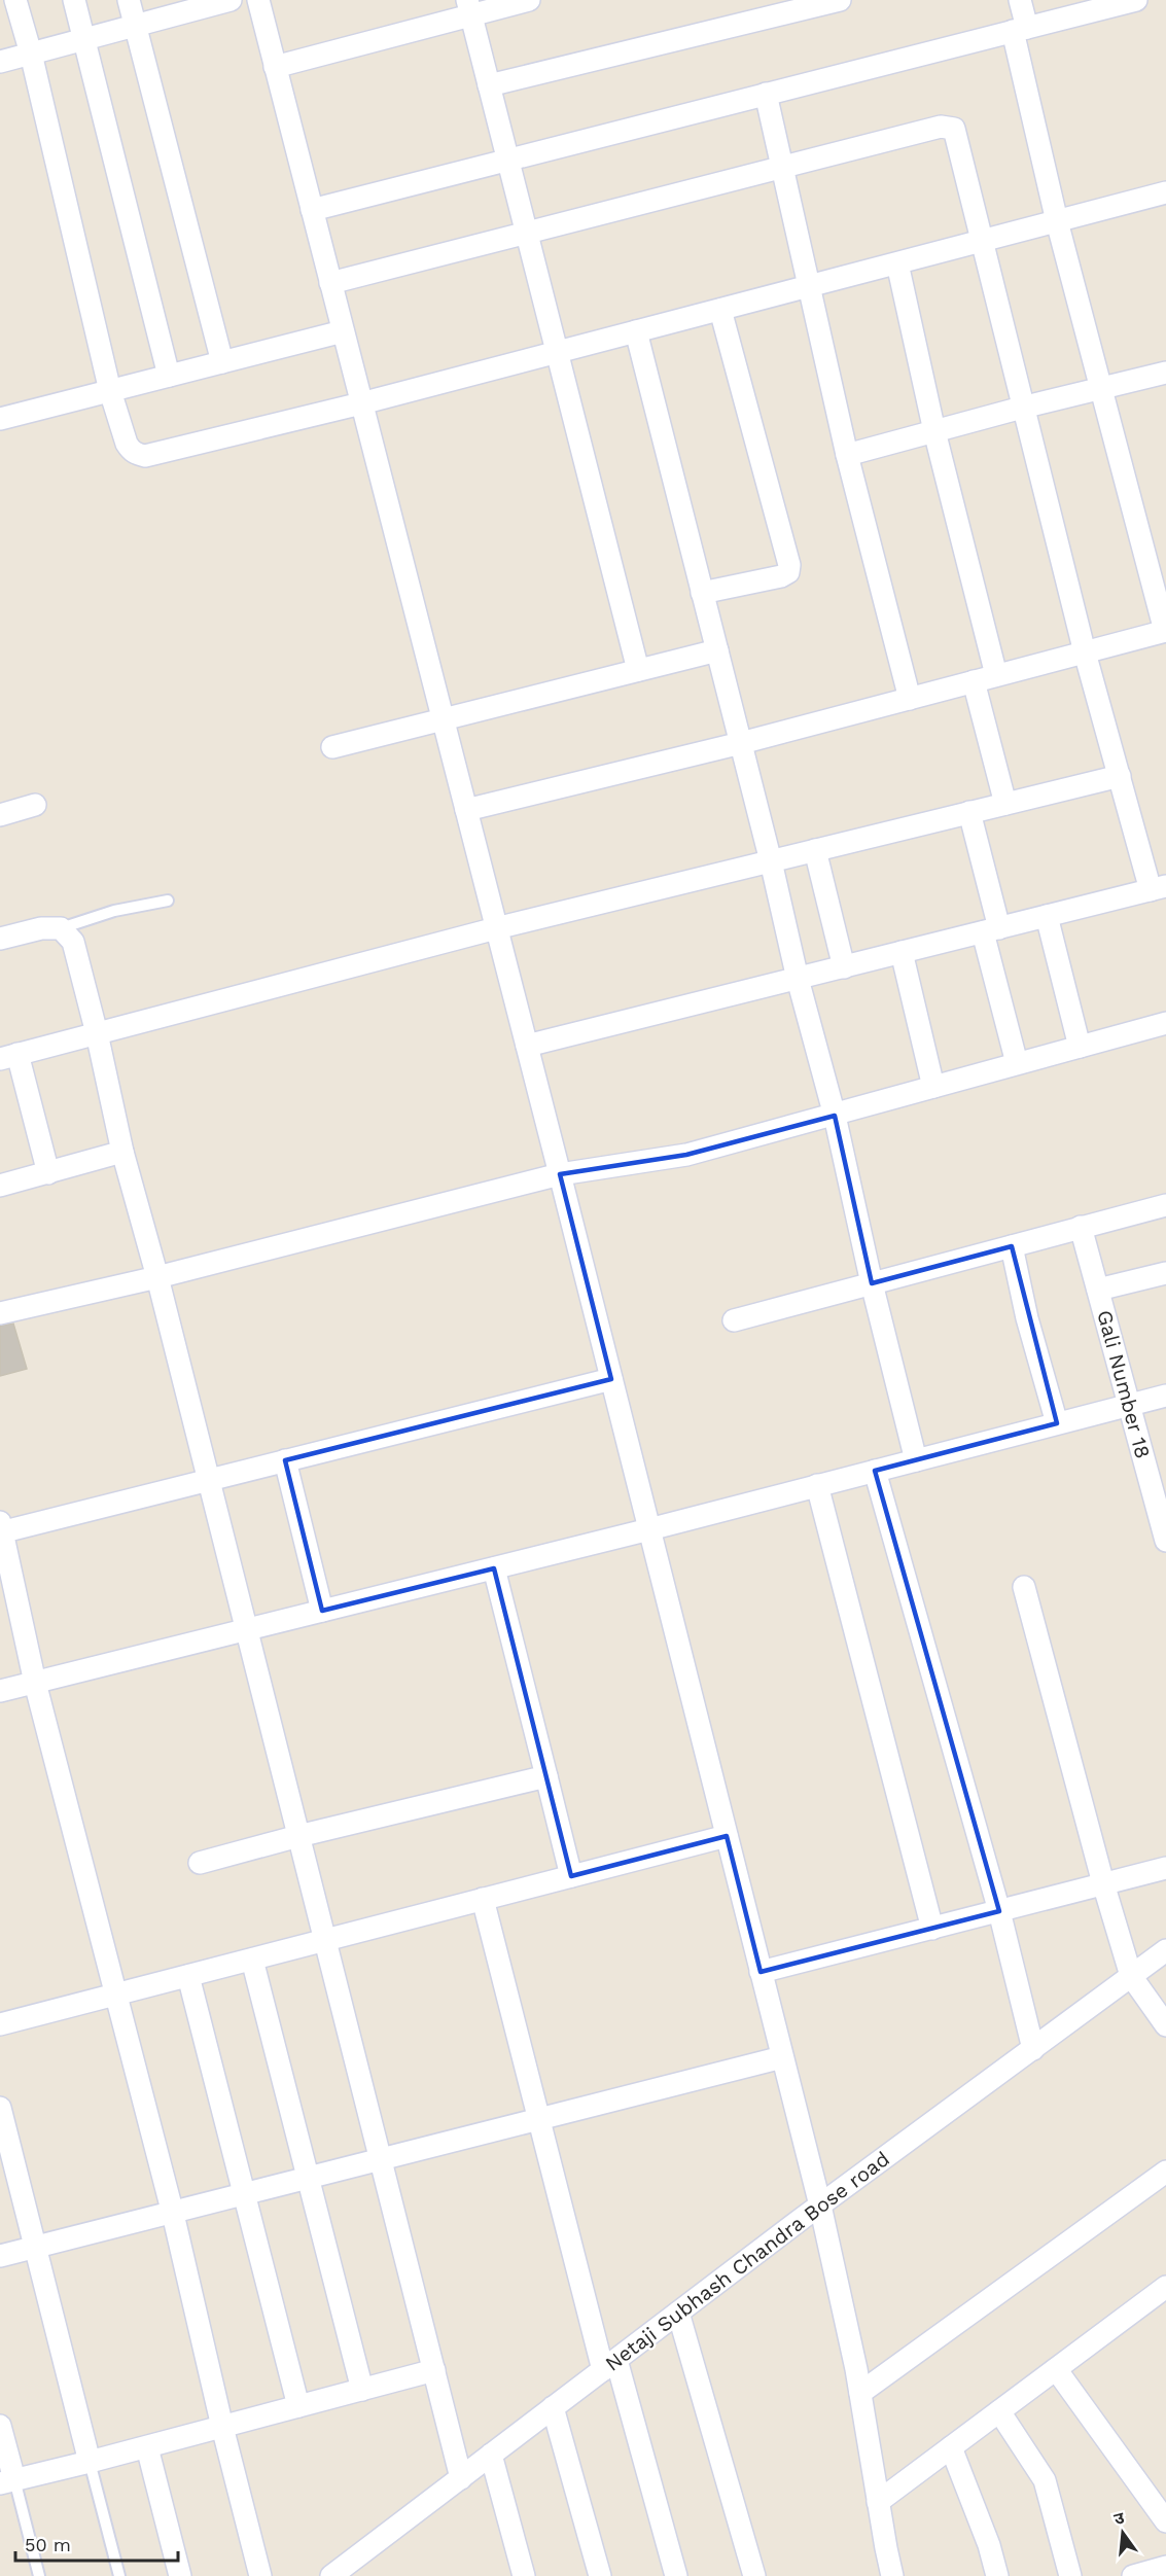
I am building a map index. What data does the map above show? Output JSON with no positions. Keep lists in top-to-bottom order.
{
  "streets": {
    "street": ["Gali Number 18", "Netaji Subhash Chandra Bose road"]
  },
  "scale_bar": "50 m",
  "north": "top"
}
